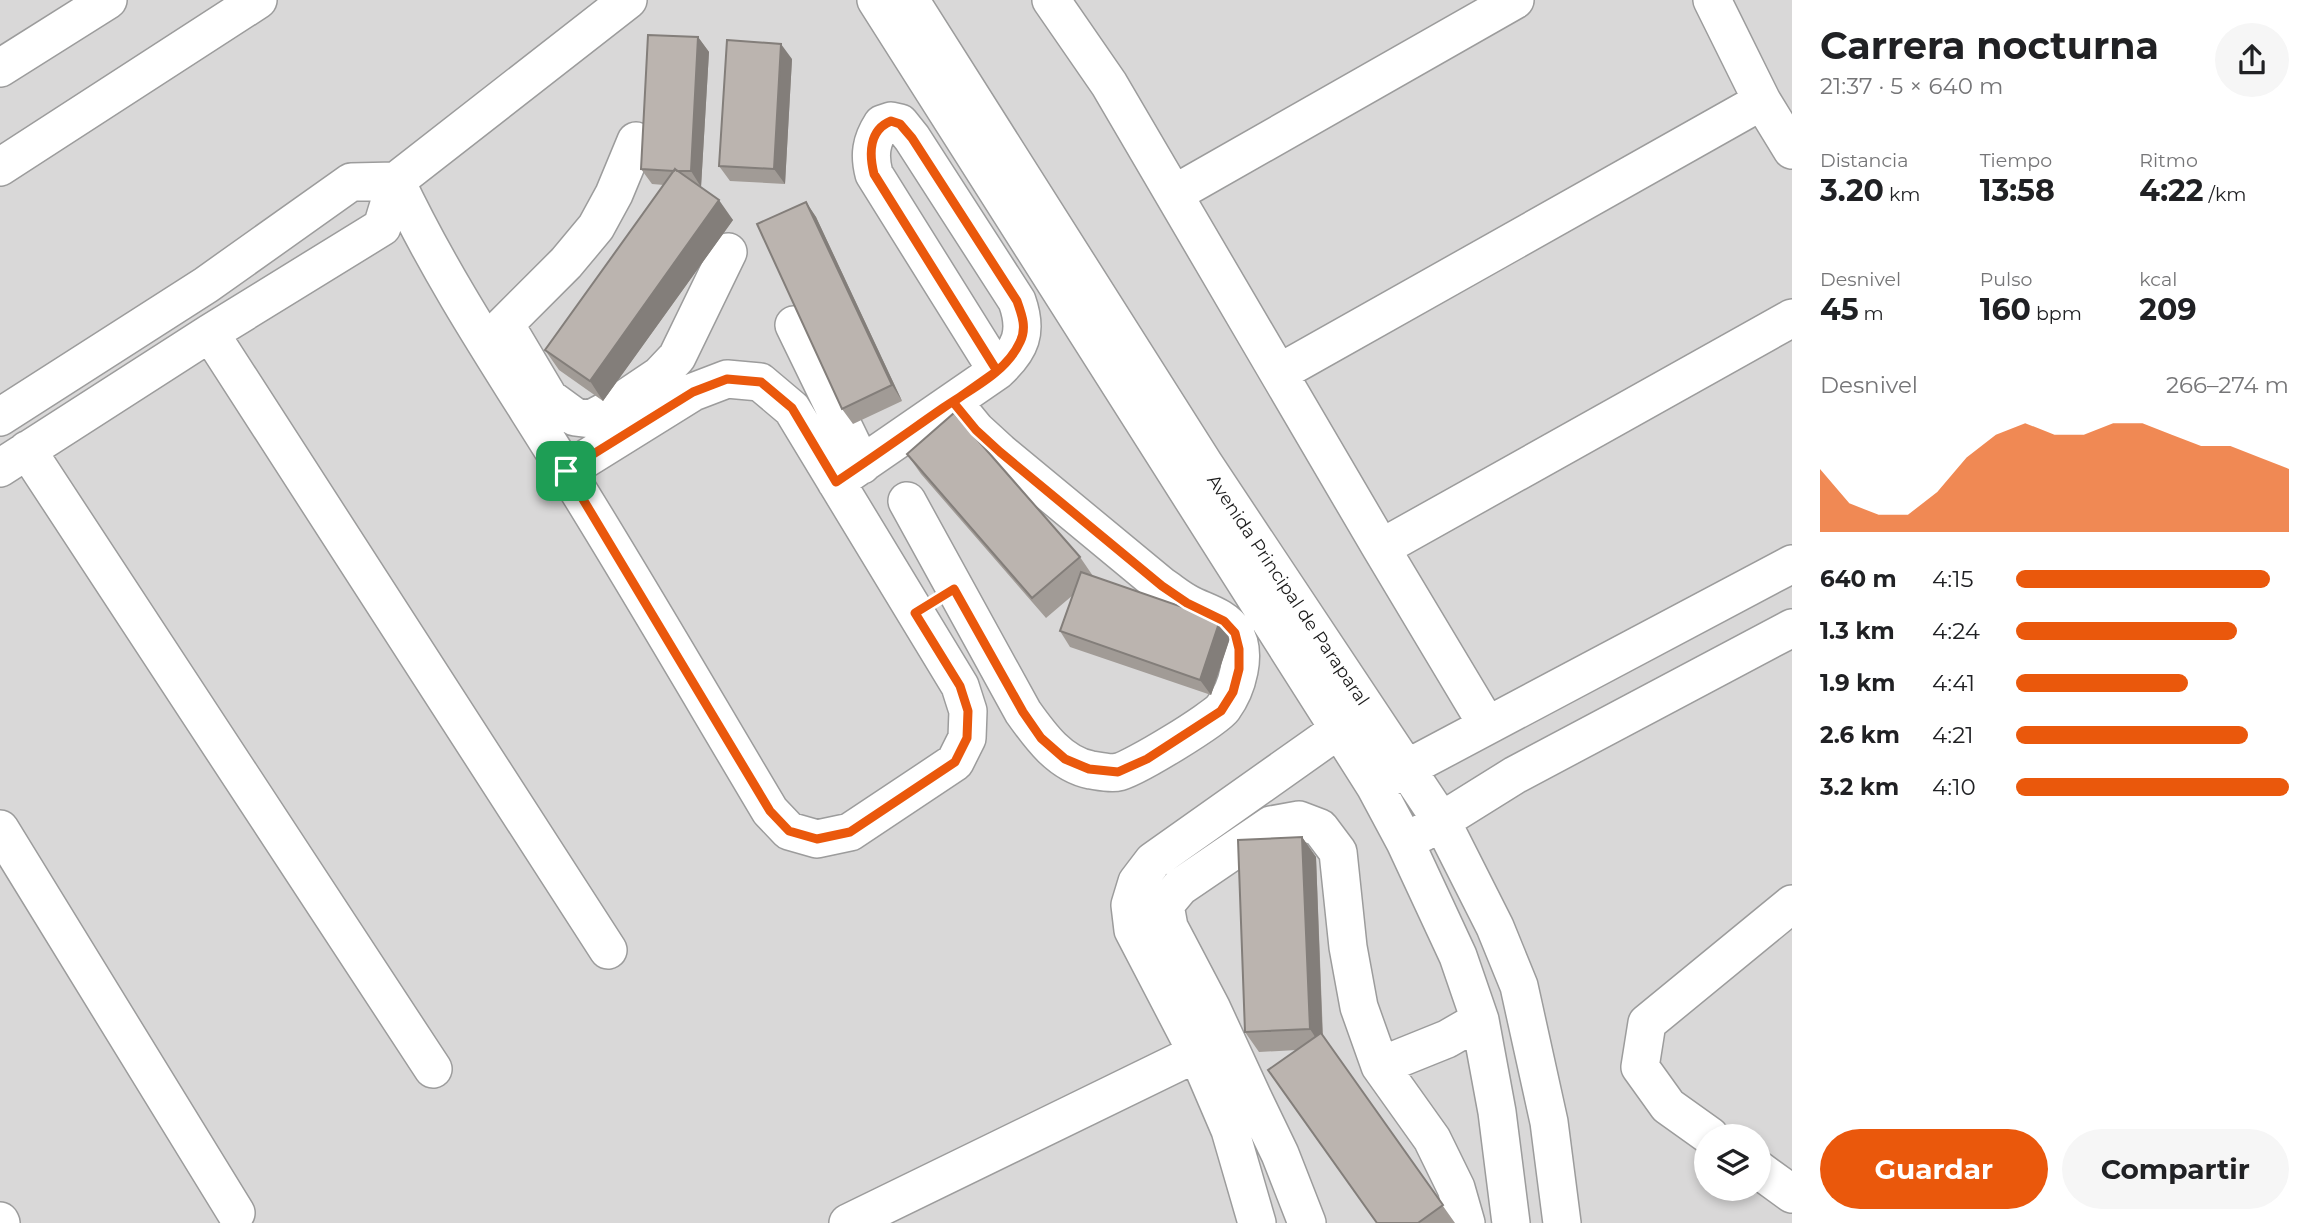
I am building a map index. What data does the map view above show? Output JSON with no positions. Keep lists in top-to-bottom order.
{
  "streets": {
    "street": ["Avenida Principal de Paraparal"]
  },
  "page": {
    "heading": ["Carrera nocturna", "21:37 · 5 × 640 m"],
    "stats": [
      ["Distancia", "3.20 km"],
      ["Tiempo", "13:58"],
      ["Ritmo", "4:22 /km"],
      ["Desnivel", "45 m"],
      ["Pulso", "160 bpm"],
      ["kcal", "209"]
    ],
    "chart": ["Desnivel", "266–274 m"],
    "list": [
      {
        "name": "640 m",
        "note": "4:15"
      },
      {
        "name": "1.3 km",
        "note": "4:24"
      },
      {
        "name": "1.9 km",
        "note": "4:41"
      },
      {
        "name": "2.6 km",
        "note": "4:21"
      },
      {
        "name": "3.2 km",
        "note": "4:10"
      }
    ],
    "buttons": ["Guardar", "Compartir"]
  }
}
